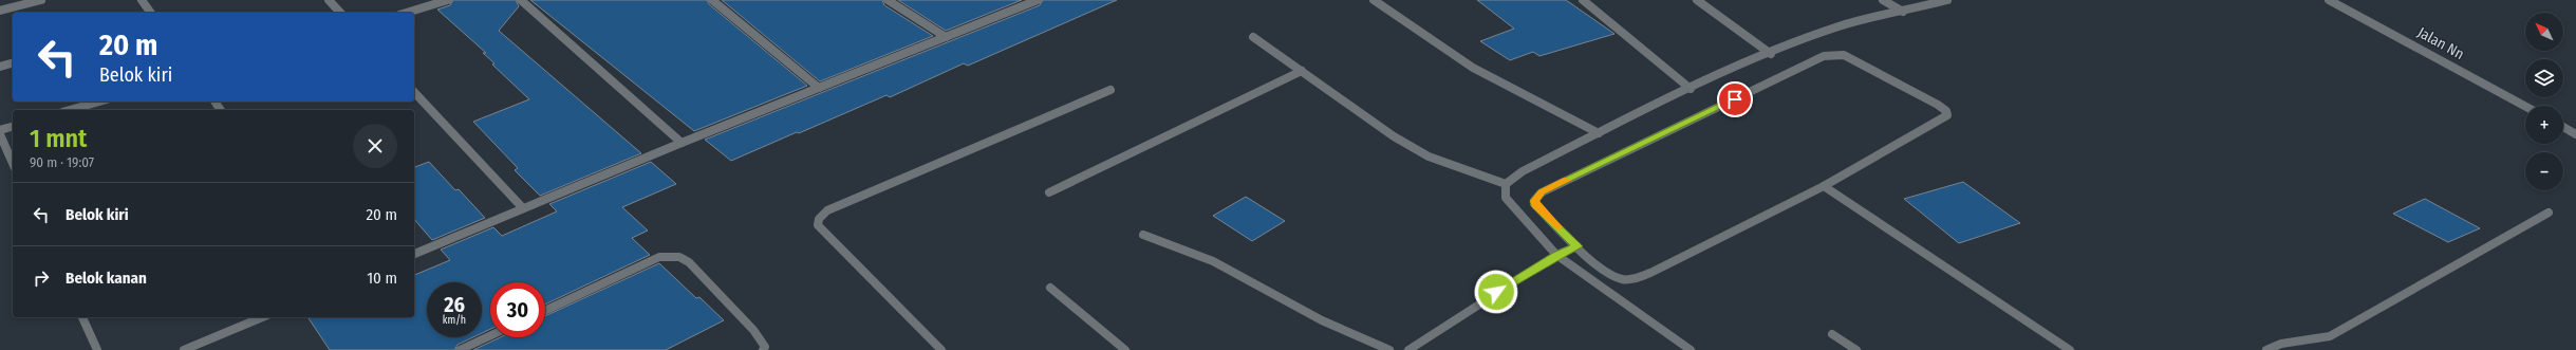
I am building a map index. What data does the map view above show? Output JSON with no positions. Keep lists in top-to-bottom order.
{
  "streets": {
    "street": ["Jalan Nn"]
  },
  "north": "top left",
  "page": {
    "map_buttons": ["+", "−"],
    "turn": ["20 m", "Belok kiri"],
    "heading": ["1 mnt", "90 m · 19:07"],
    "list": [
      {
        "name": "Belok kiri",
        "value": "20 m"
      },
      {
        "name": "Belok kanan",
        "value": "10 m"
      }
    ],
    "speed": "26 km/h",
    "limit": "30"
  }
}
